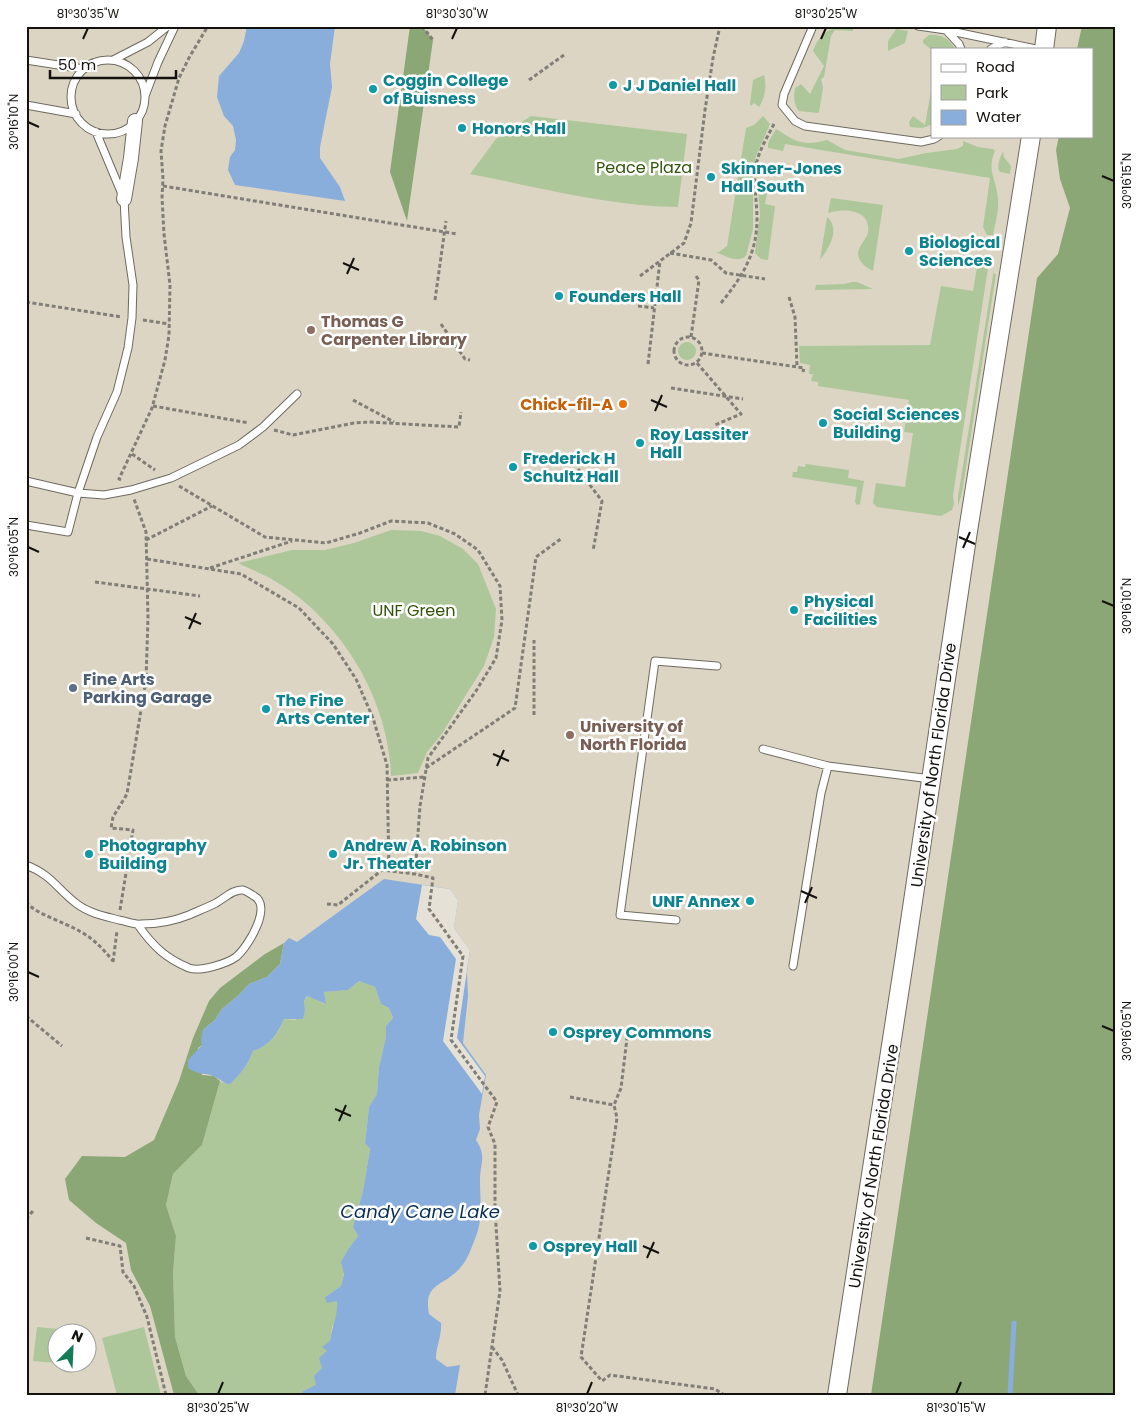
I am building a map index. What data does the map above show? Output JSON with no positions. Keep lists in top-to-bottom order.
{
  "streets": {
    "street": ["University of North Florida Drive"]
  },
  "water": ["Candy Cane Lake"],
  "parks": ["Peace Plaza", "UNF Green"],
  "places": [
    "J J Daniel Hall",
    "Coggin College of Buisness",
    "Honors Hall",
    "Skinner-Jones Hall South",
    "Biological Sciences",
    "Founders Hall",
    "Thomas G Carpenter Library",
    "Chick-fil-A",
    "Social Sciences Building",
    "Roy Lassiter Hall",
    "Frederick H Schultz Hall",
    "Physical Facilities",
    "Fine Arts Parking Garage",
    "The Fine Arts Center",
    "University of North Florida",
    "Photography Building",
    "Andrew A. Robinson Jr. Theater",
    "UNF Annex",
    "Osprey Commons",
    "Osprey Hall"
  ],
  "legend": ["Road", "Park", "Water"],
  "scale_bar": "50 m",
  "north": "top right",
  "coordinates": [
    "81°30'35\"W",
    "81°30'30\"W",
    "81°30'25\"W",
    "30°16'10\"N",
    "30°16'15\"N",
    "30°16'05\"N",
    "30°16'00\"N",
    "81°30'20\"W",
    "81°30'15\"W"
  ]
}
